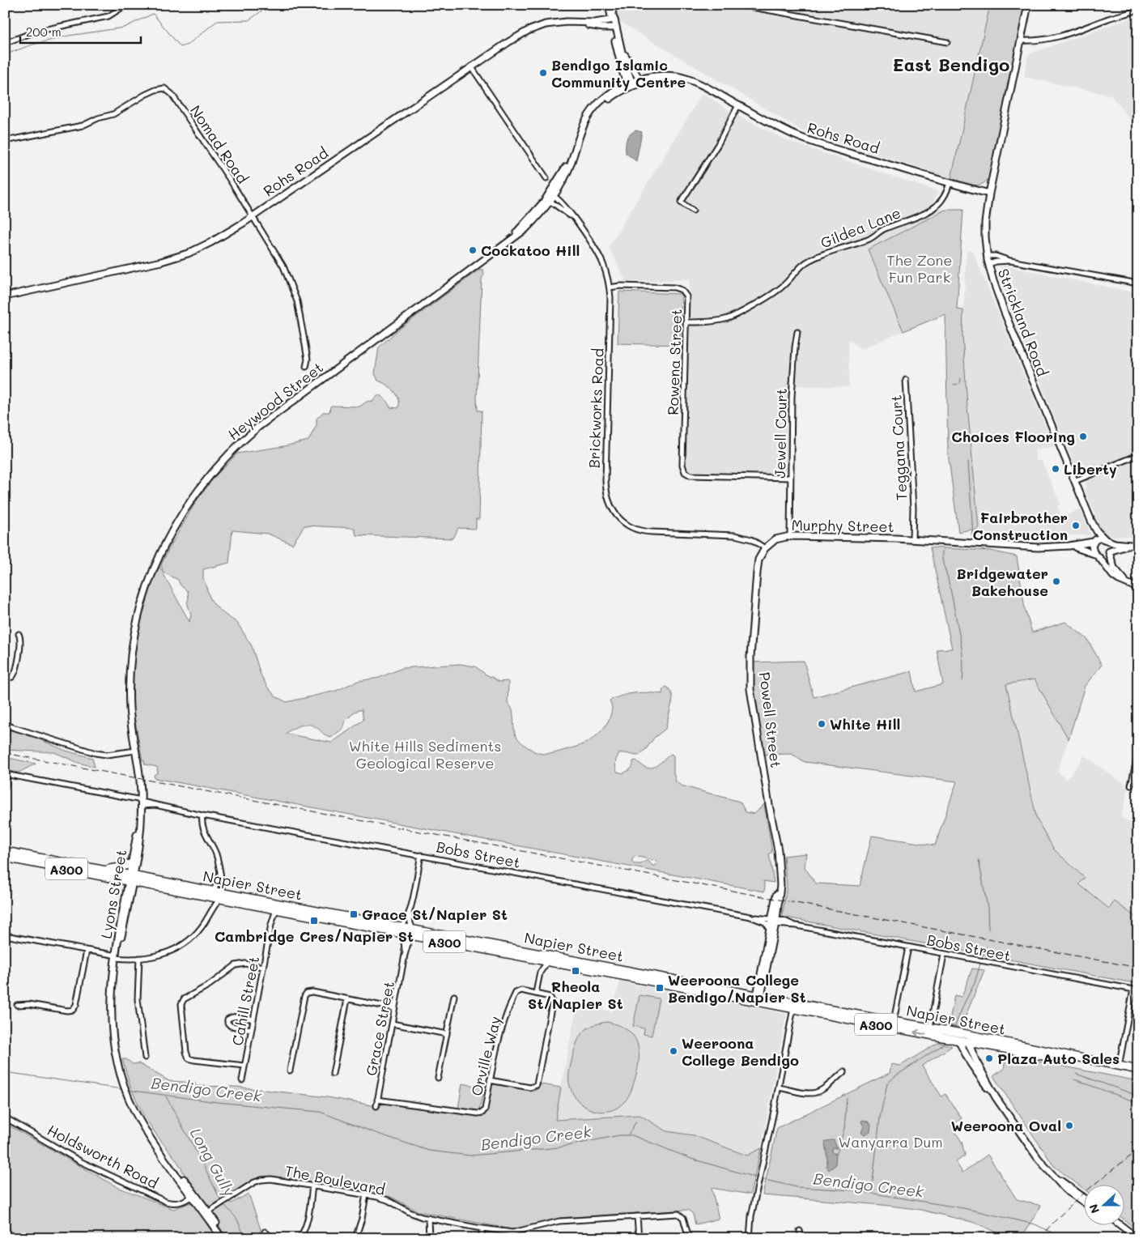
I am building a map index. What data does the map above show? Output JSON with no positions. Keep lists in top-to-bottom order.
{
  "streets": {
    "highway": ["A300", "Napier Street"],
    "main road": [
      "Rohs Road",
      "Strickland Road",
      "Heywood Street",
      "Murphy Street",
      "Powell Street",
      "Lyons Street",
      "Holdsworth Road"
    ],
    "street": [
      "Nomad Road",
      "Gildea Lane",
      "Rowena Street",
      "Brickworks Road",
      "Jewell Court",
      "Teggana Court",
      "Bobs Street",
      "Cahill Street",
      "Grace Street",
      "Orville Way",
      "The Boulevard"
    ]
  },
  "crossings": [
    ["Rohs Road", "Nomad Road"],
    ["Rohs Road", "Gildea Lane"],
    ["Rohs Road", "Strickland Road"],
    ["Rohs Road", "Heywood Street"],
    ["Nomad Road", "Heywood Street"],
    ["Gildea Lane", "Rowena Street"],
    ["Strickland Road", "Murphy Street"],
    ["Rowena Street", "Brickworks Road"],
    ["Rowena Street", "Jewell Court"],
    ["Heywood Street", "Bobs Street"],
    ["Heywood Street", "Lyons Street"],
    ["Brickworks Road", "Murphy Street"],
    ["Brickworks Road", "Powell Street"],
    ["Jewell Court", "Murphy Street"],
    ["Teggana Court", "Murphy Street"],
    ["Murphy Street", "Powell Street"],
    ["Powell Street", "Bobs Street"],
    ["Powell Street", "Napier Street"],
    ["Bobs Street", "Lyons Street"],
    ["Bobs Street", "Grace Street"],
    ["Napier Street", "Lyons Street"],
    ["Napier Street", "Cahill Street"],
    ["Napier Street", "Grace Street"],
    ["Lyons Street", "Holdsworth Road"],
    ["Grace Street", "Orville Way"],
    ["Holdsworth Road", "The Boulevard"]
  ],
  "districts": ["East Bendigo"],
  "water": ["Bendigo Creek", "Long Gully"],
  "parks": ["The Zone Fun Park", "White Hills Sediments Geological Reserve", "Wanyarra Dum"],
  "places": {
    "other": [
      "Bendigo Islamic Community Centre",
      "Cockatoo Hill",
      "Choices Flooring",
      "Liberty",
      "Fairbrother Construction",
      "Bridgewater Bakehouse",
      "White Hill",
      "Weeroona College Bendigo",
      "Plaza Auto Sales",
      "Weeroona Oval"
    ],
    "transit": [
      "Grace St/Napier St",
      "Cambridge Cres/Napier St",
      "Rheola St/Napier St",
      "Weeroona College Bendigo/Napier St"
    ]
  },
  "scale_bar": "200 m",
  "north": "left"
}
